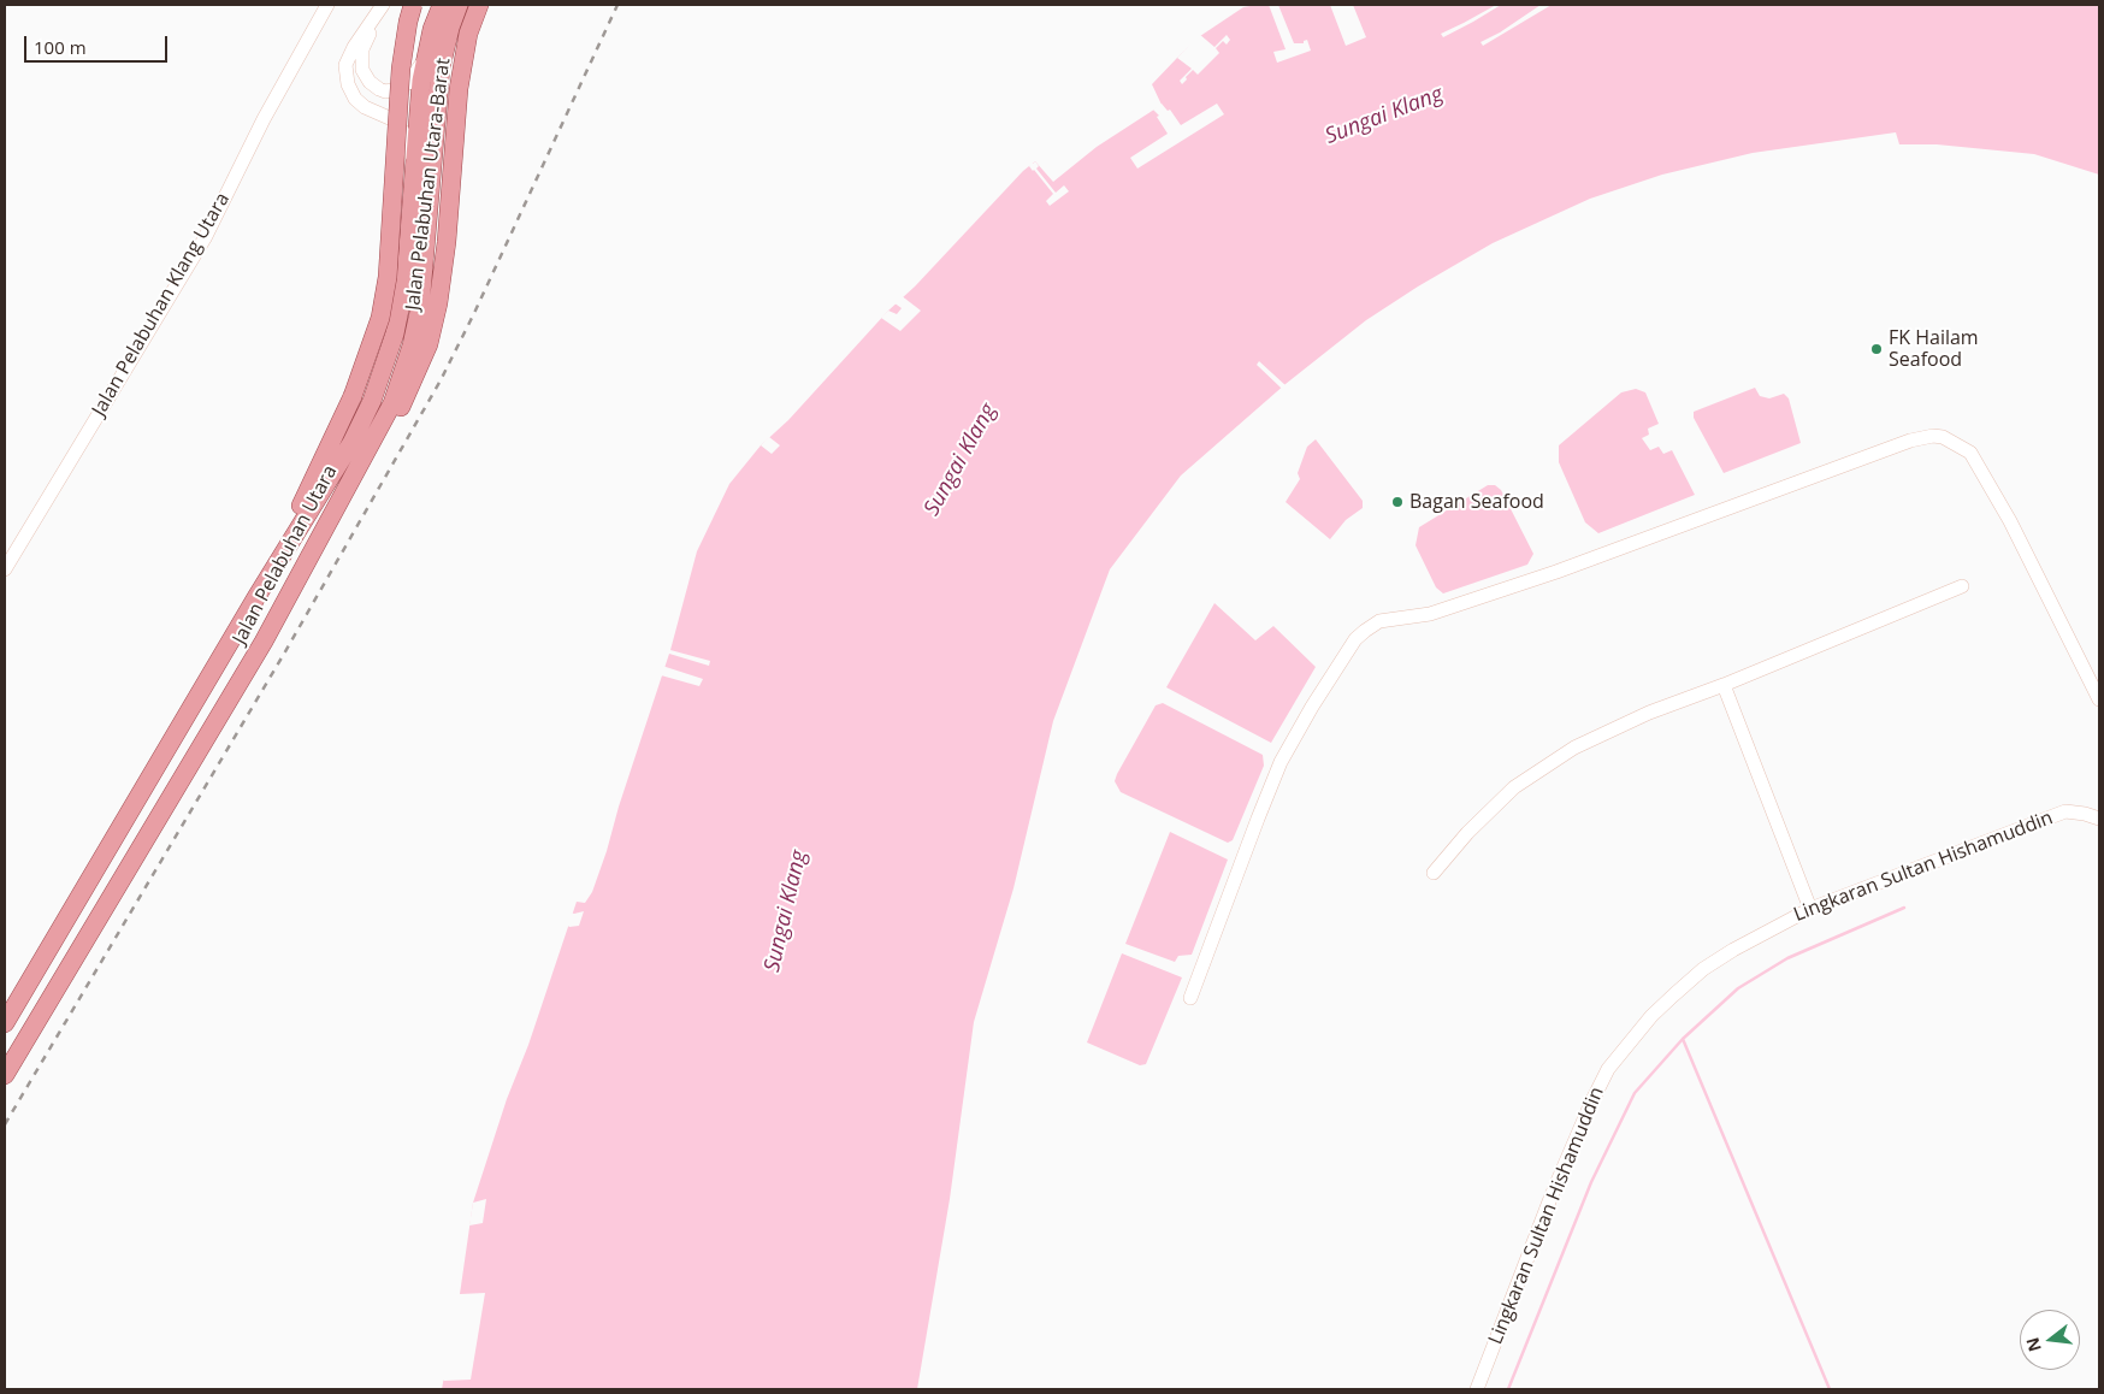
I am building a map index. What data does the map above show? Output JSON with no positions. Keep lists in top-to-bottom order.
{
  "streets": {
    "main road": ["Jalan Pelabuhan Utara-Barat", "Jalan Pelabuhan Utara"],
    "street": ["Jalan Pelabuhan Klang Utara", "Lingkaran Sultan Hishamuddin"]
  },
  "crossings": [
    ["Jalan Pelabuhan Utara-Barat", "Jalan Pelabuhan Utara"]
  ],
  "water": ["Sungai Klang"],
  "places": ["FK Hailam Seafood", "Bagan Seafood"],
  "scale_bar": "100 m",
  "north": "left"
}
